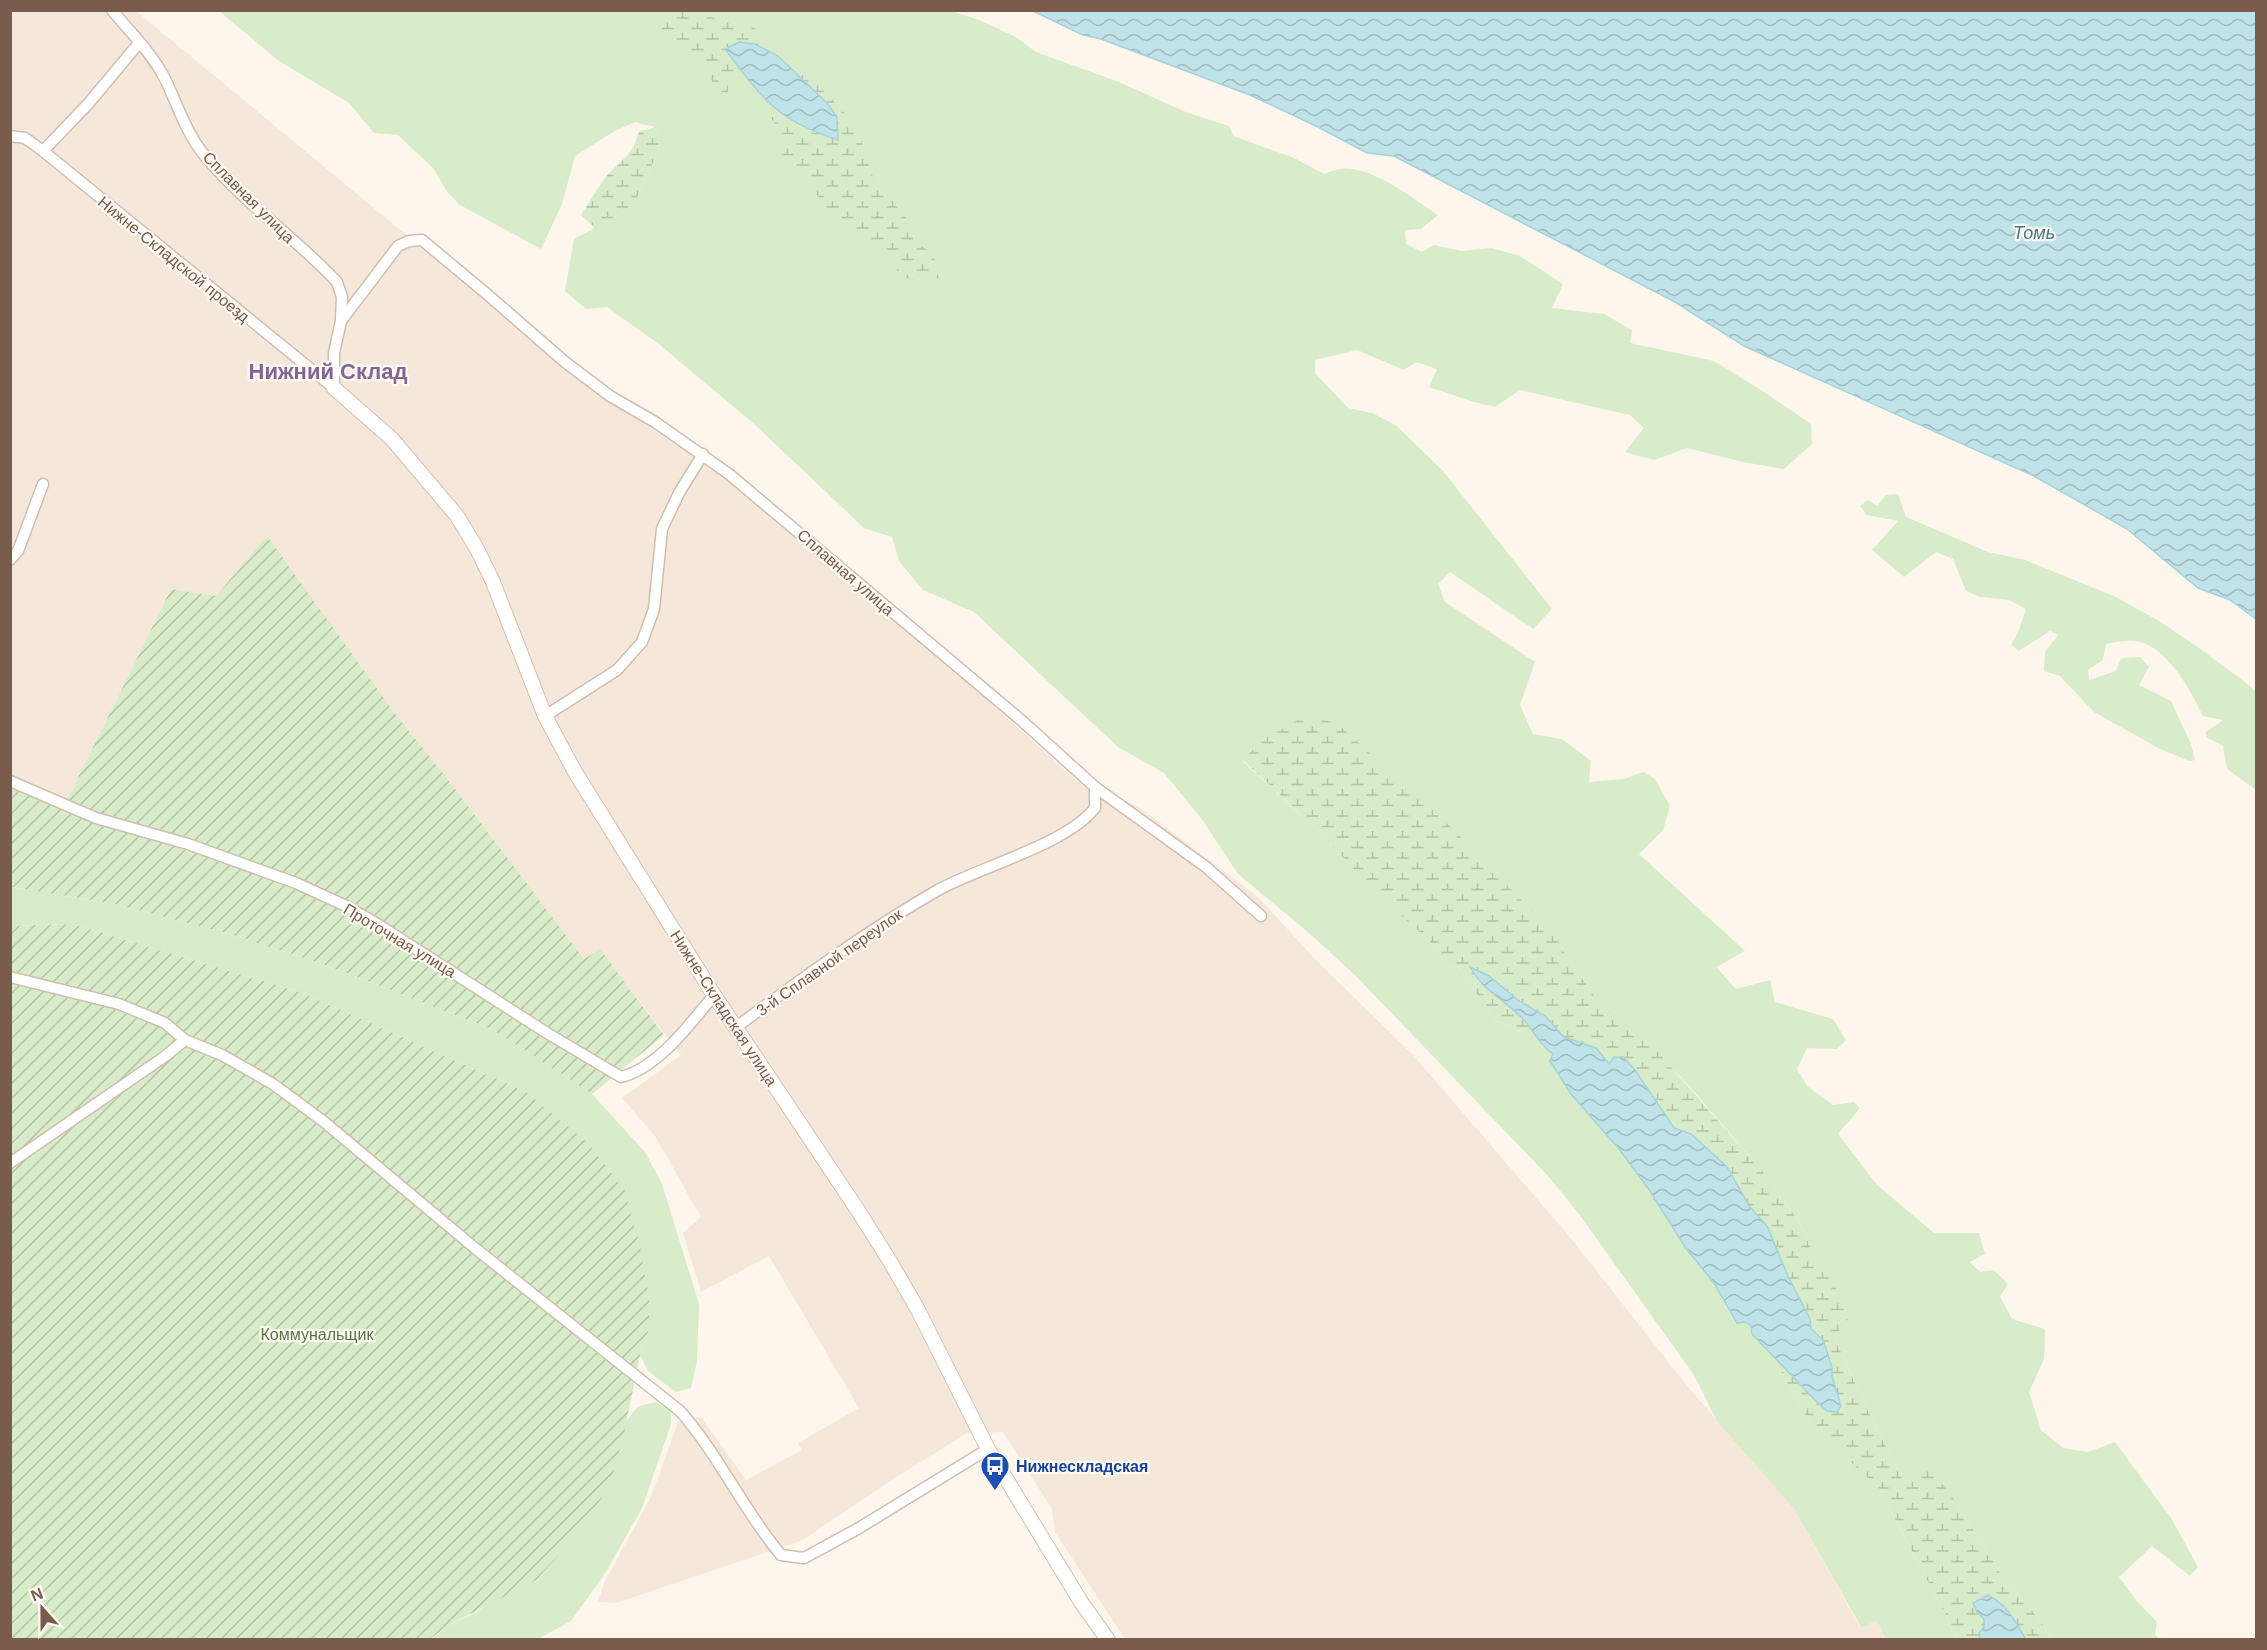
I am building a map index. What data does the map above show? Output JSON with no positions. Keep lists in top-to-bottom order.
{
  "streets": {
    "street": [
      "Сплавная улица",
      "Нижне-Складской проезд",
      "Проточная улица",
      "3-й Сплавной переулок",
      "Нижне-Складская улица"
    ]
  },
  "crossings": [
    ["Сплавная улица", "3-й Сплавной переулок"],
    ["Нижне-Складской проезд", "Нижне-Складская улица"],
    ["Проточная улица", "Нижне-Складская улица"],
    ["3-й Сплавной переулок", "Нижне-Складская улица"]
  ],
  "districts": ["Нижний Склад"],
  "water": ["Томь"],
  "parks": ["Коммунальщик"],
  "places": {
    "bus stop": ["Нижнескладская"]
  },
  "north": "top"
}
